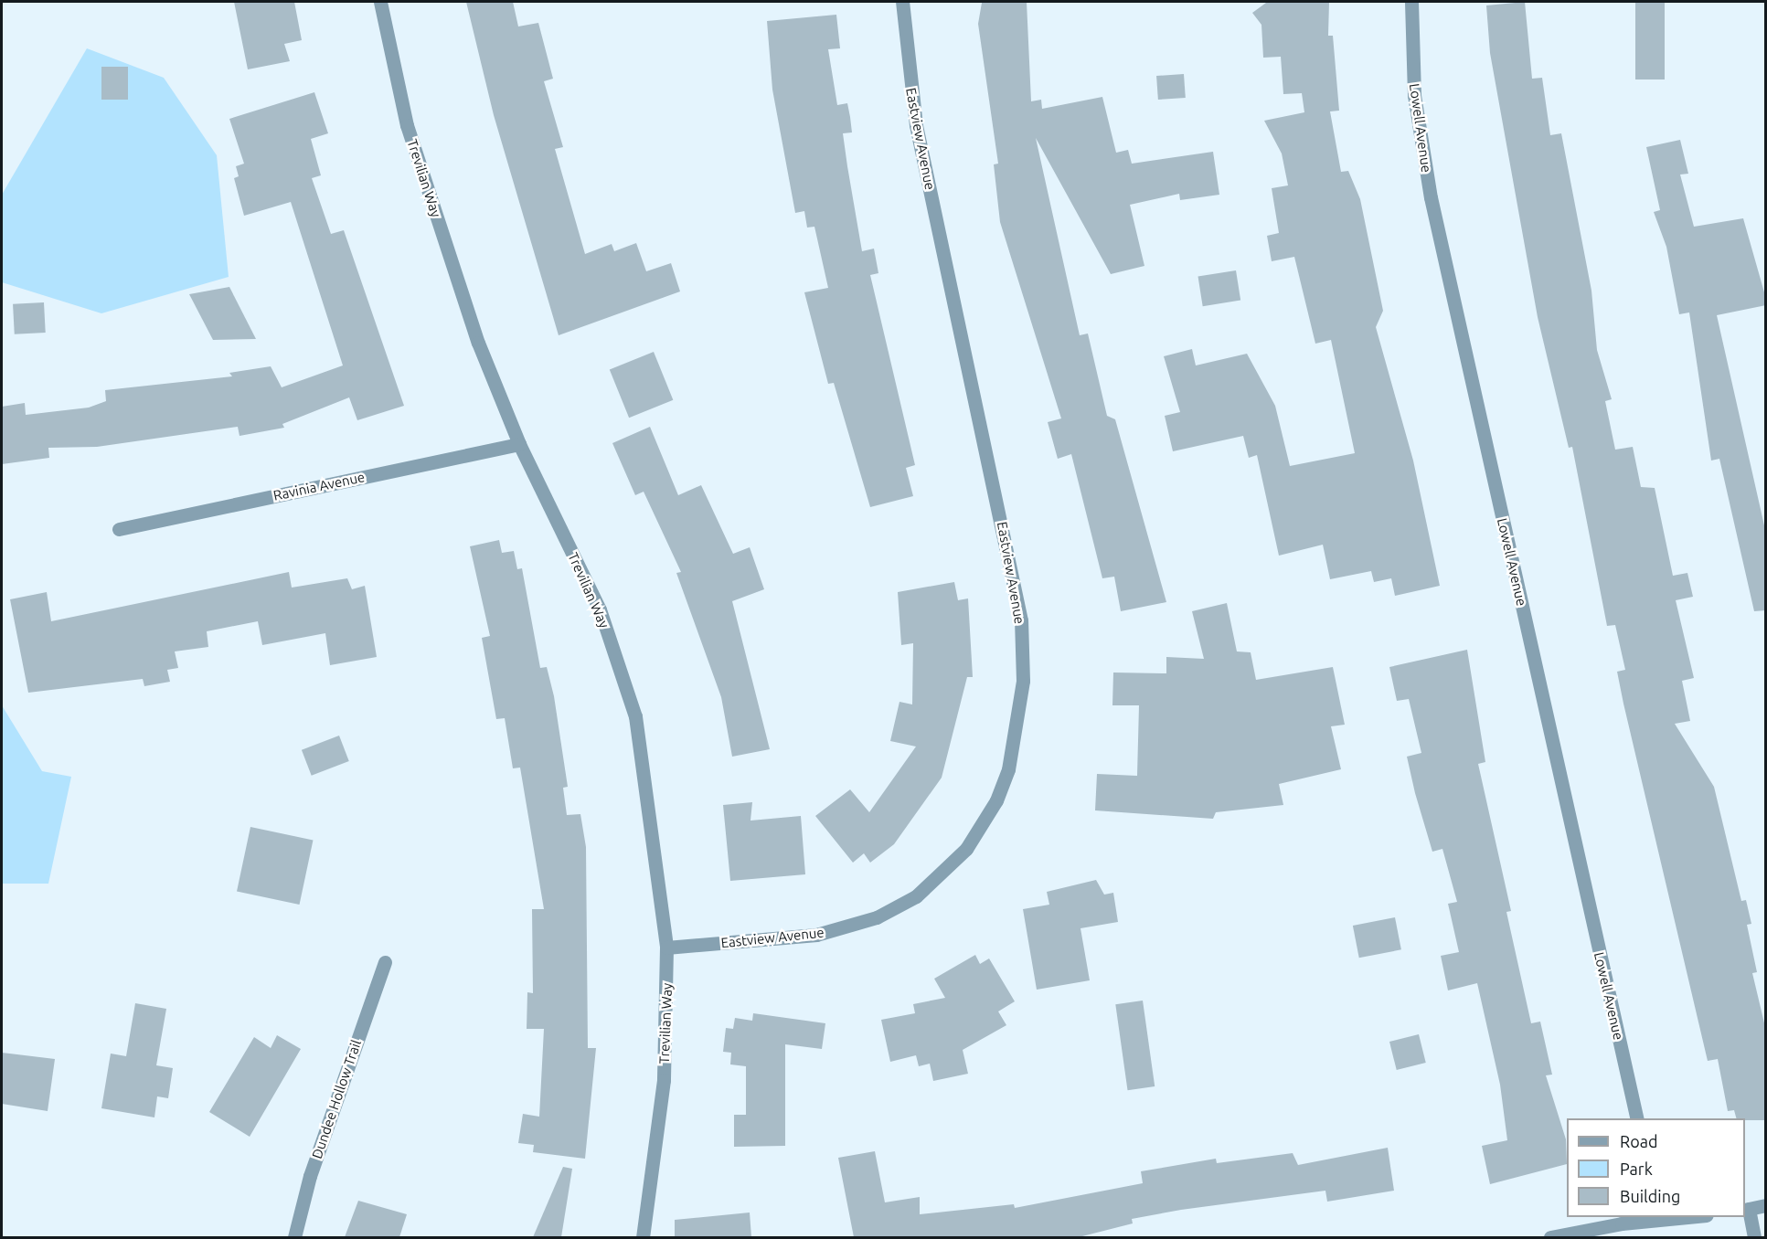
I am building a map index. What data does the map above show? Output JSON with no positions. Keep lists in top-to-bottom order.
{
  "streets": {
    "street": [
      "Lowell Avenue",
      "Eastview Avenue",
      "Trevilian Way",
      "Ravinia Avenue",
      "Dundee Hollow Trail"
    ]
  },
  "crossings": [
    ["Eastview Avenue", "Trevilian Way"],
    ["Trevilian Way", "Ravinia Avenue"]
  ],
  "legend": ["Road", "Park", "Building"]
}
